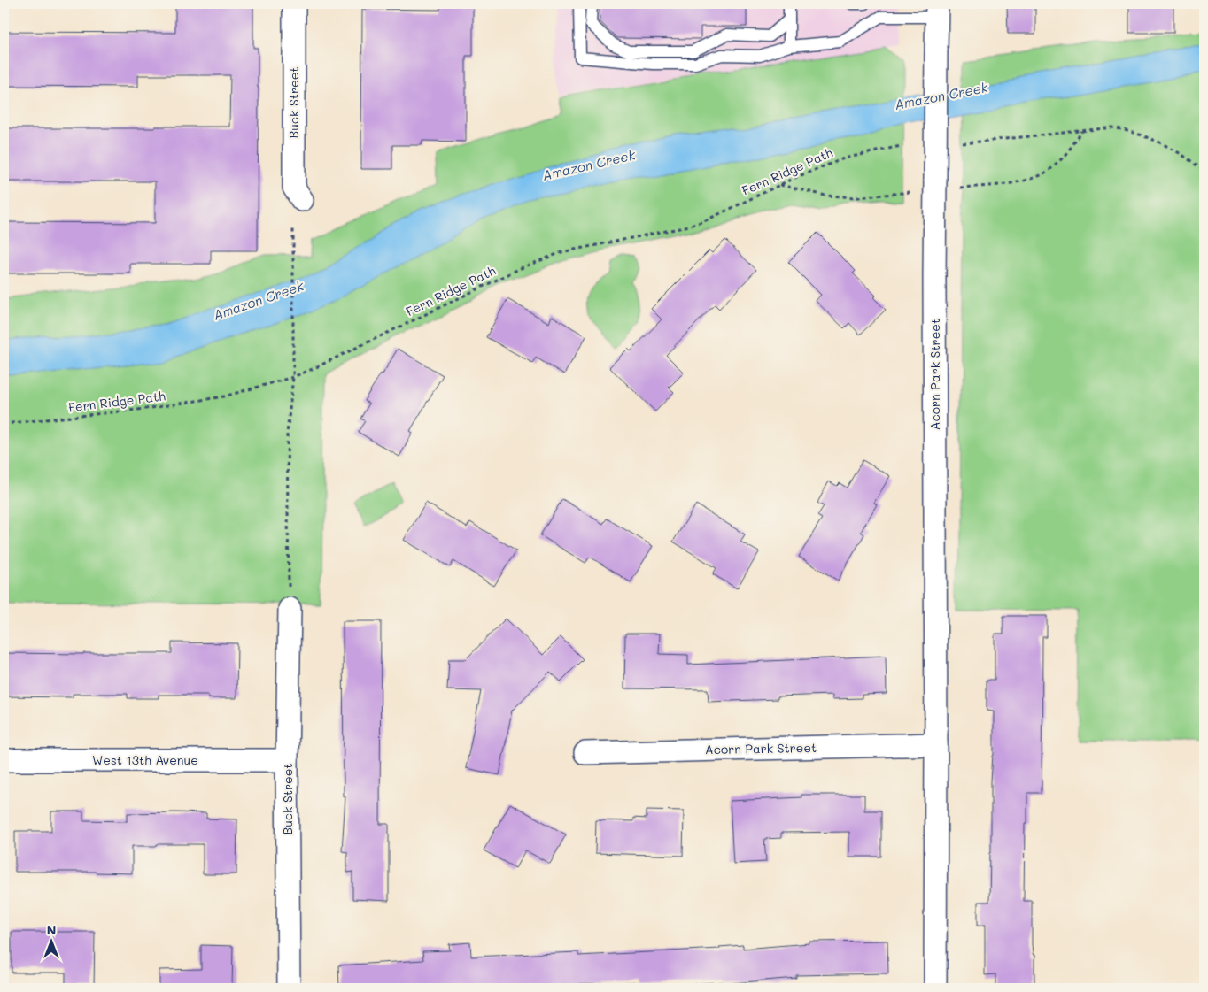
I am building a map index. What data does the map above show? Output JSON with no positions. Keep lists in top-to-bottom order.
{
  "streets": {
    "street": ["Buck Street", "Acorn Park Street", "West 13th Avenue"],
    "path": ["Fern Ridge Path"]
  },
  "crossings": [
    ["Buck Street", "West 13th Avenue"]
  ],
  "water": ["Amazon Creek"],
  "north": "top"
}
